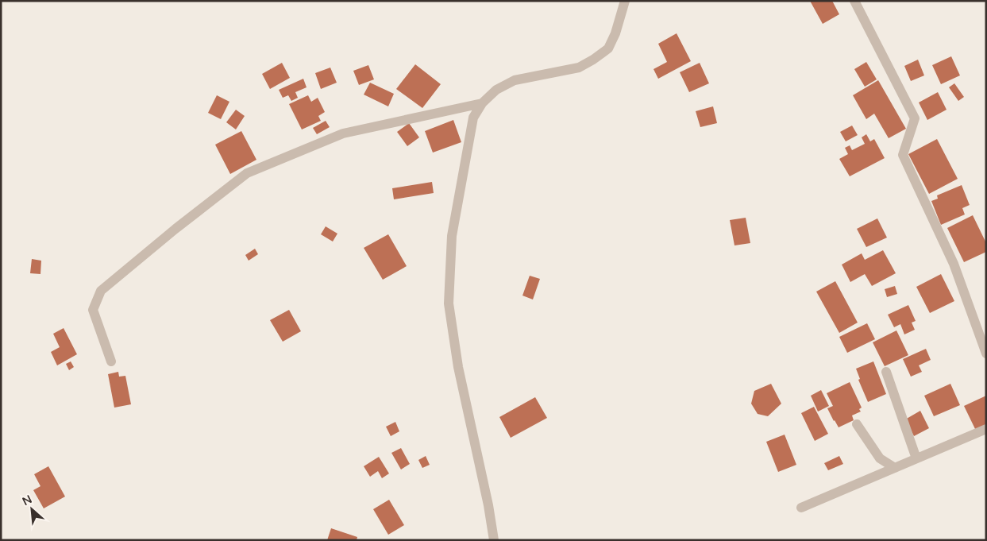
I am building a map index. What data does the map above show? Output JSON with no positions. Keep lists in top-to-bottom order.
{
  "north": "top left"
}
